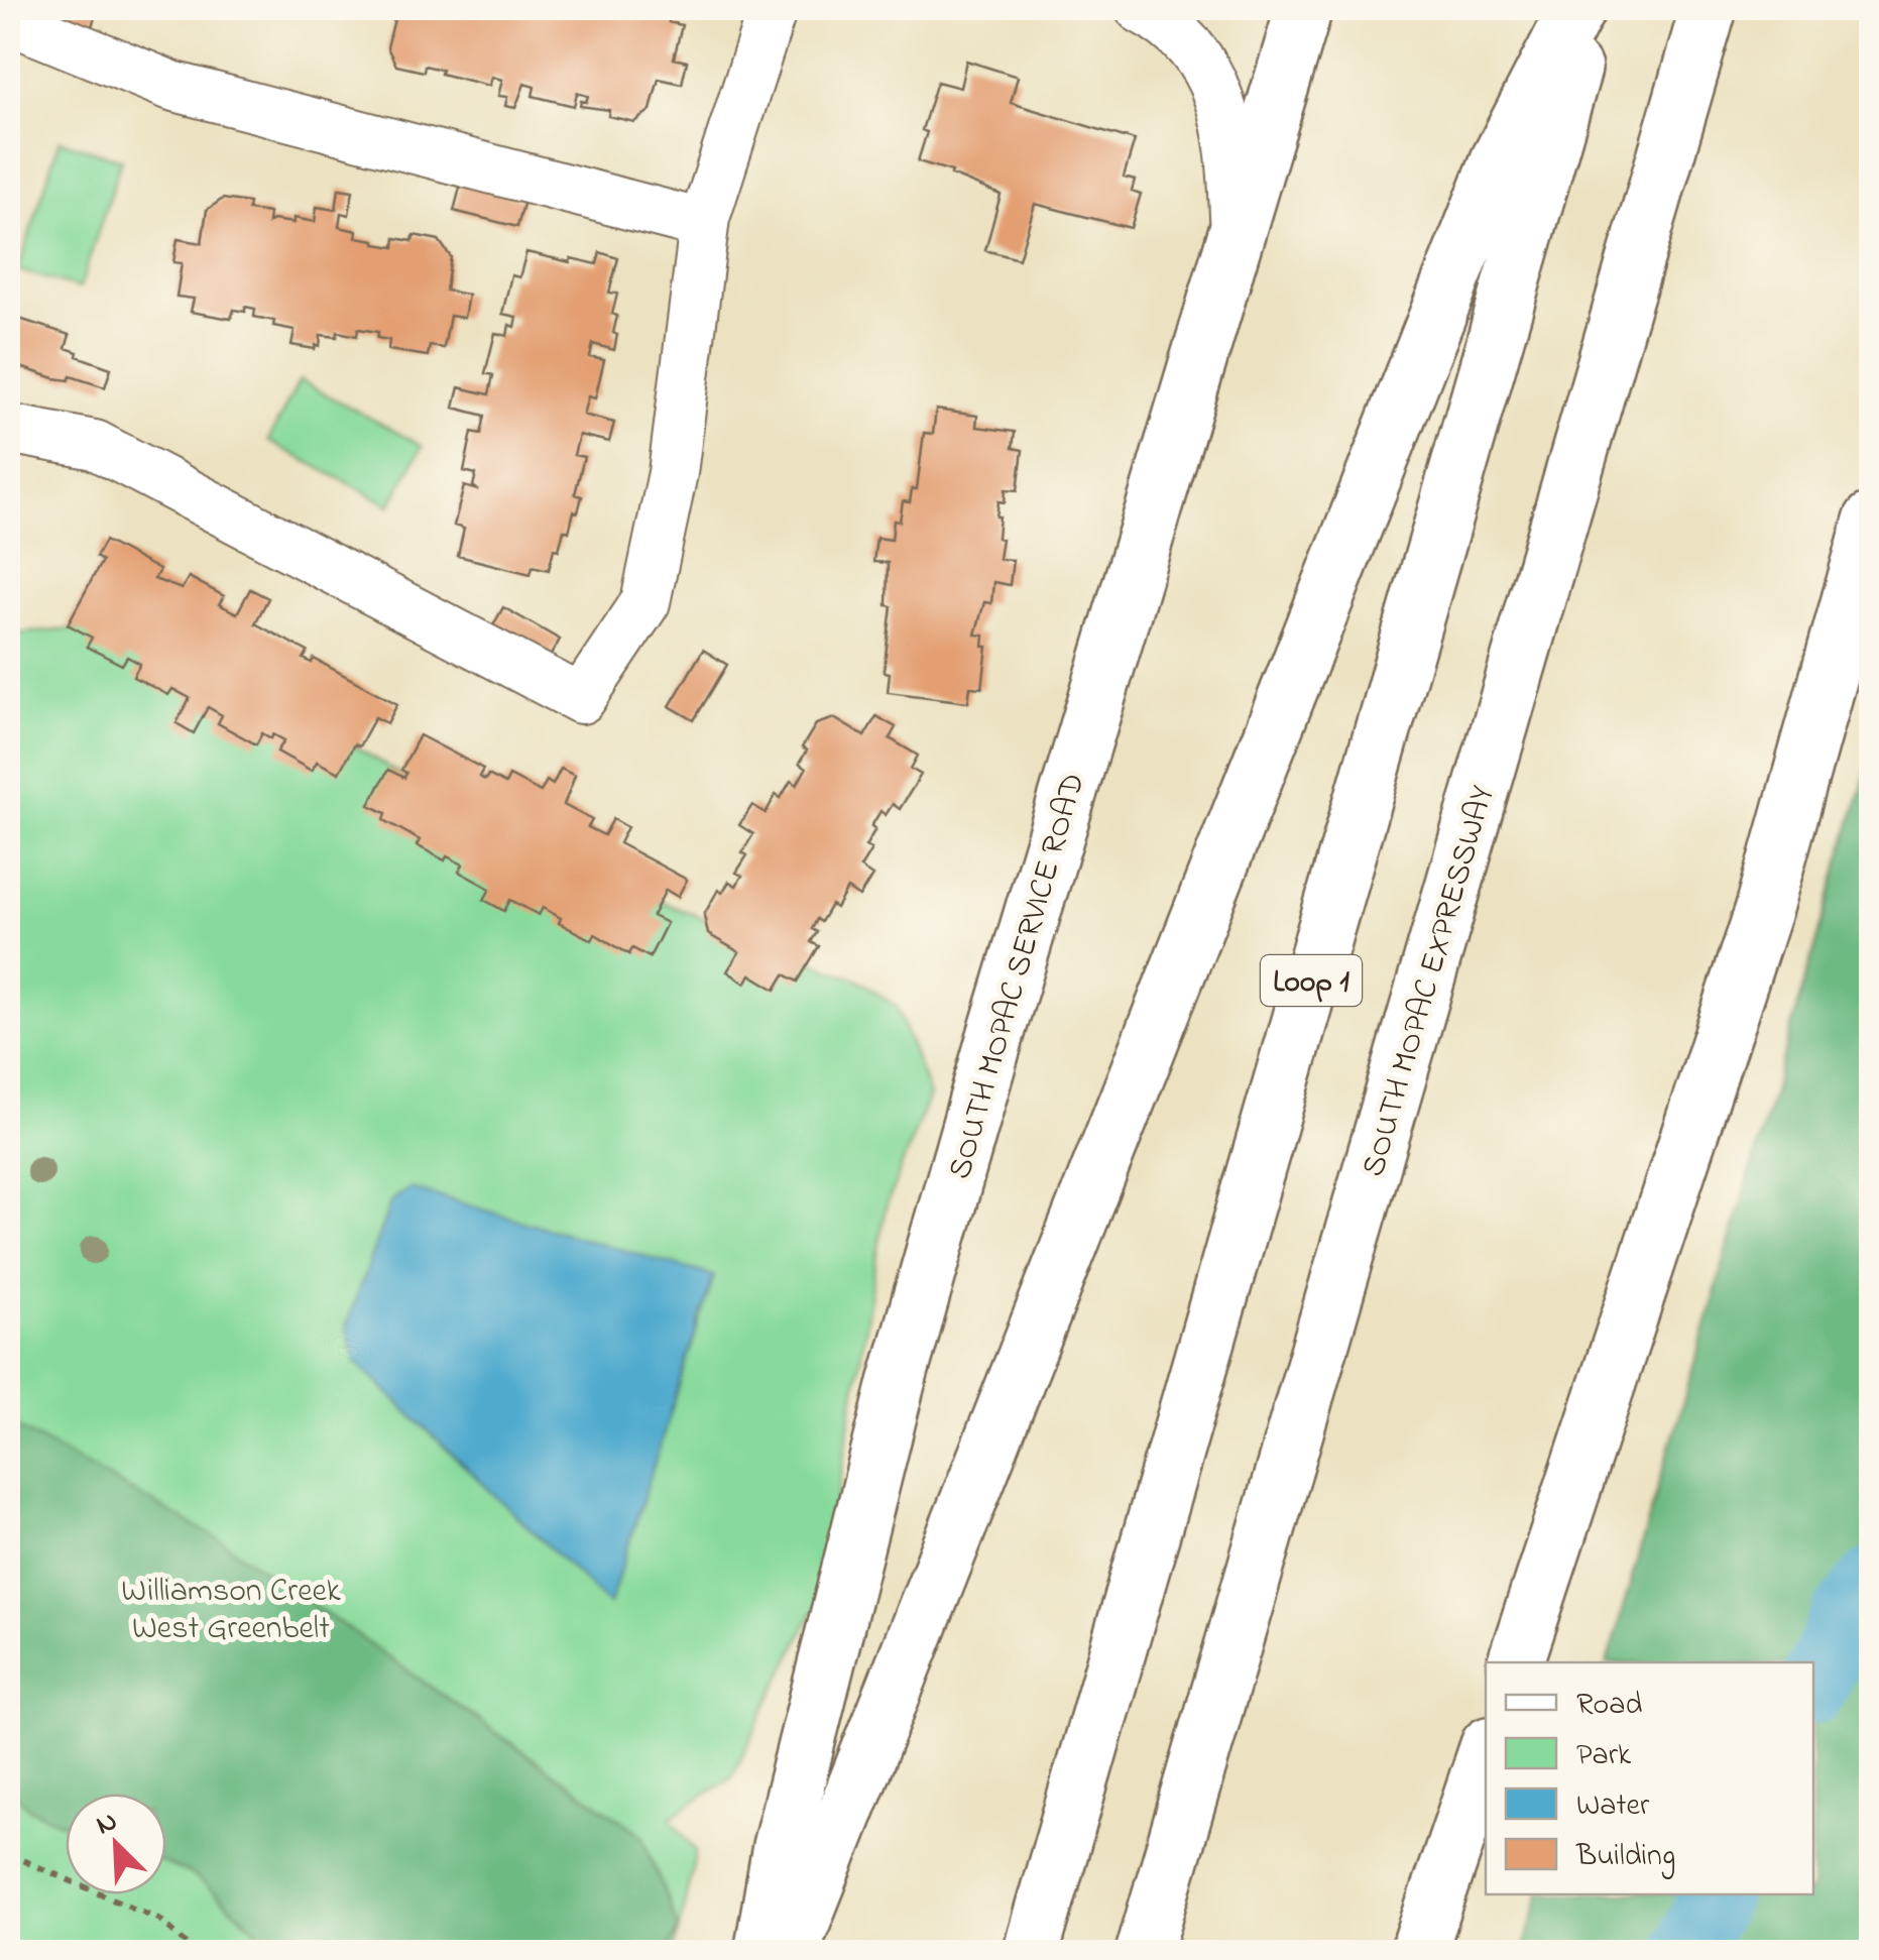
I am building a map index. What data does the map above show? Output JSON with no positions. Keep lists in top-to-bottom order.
{
  "streets": {
    "main road": ["SOUTH MOPAC SERVICE ROAD", "Loop 1", "SOUTH MOPAC EXPRESSWAY"]
  },
  "parks": ["Williamson Creek West Greenbelt"],
  "legend": [
    "Road",
    "Park",
    "Water",
    "Building"
  ],
  "north": "top left"
}
